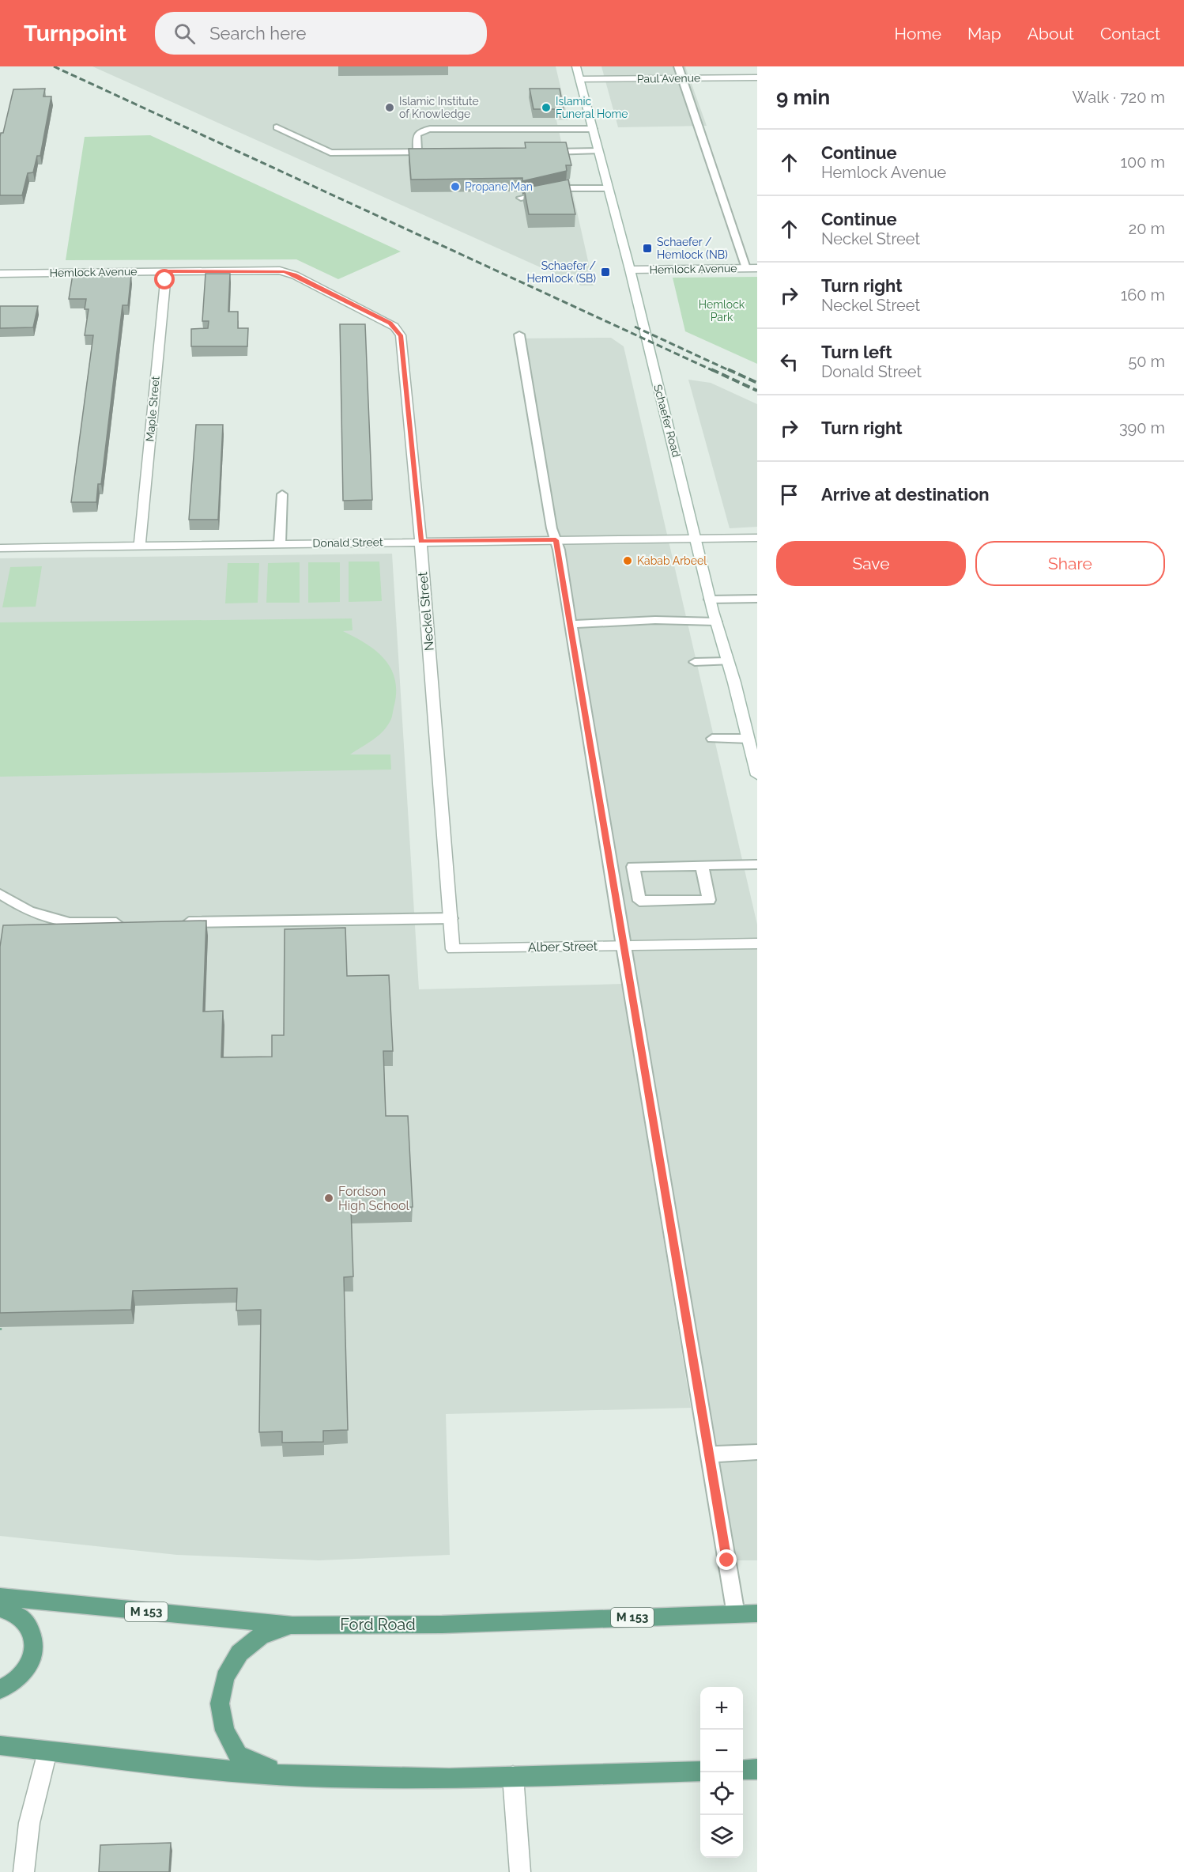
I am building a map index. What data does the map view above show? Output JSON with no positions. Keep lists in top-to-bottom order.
{
  "streets": {
    "main road": ["M 153", "Ford Road"],
    "street": [
      "Paul Avenue",
      "Hemlock Avenue",
      "Maple Street",
      "Schaefer Road",
      "Donald Street",
      "Neckel Street",
      "Alber Street"
    ]
  },
  "crossings": [
    ["Paul Avenue", "Schaefer Road"],
    ["Hemlock Avenue", "Maple Street"],
    ["Hemlock Avenue", "Schaefer Road"],
    ["Hemlock Avenue", "Neckel Street"],
    ["Maple Street", "Donald Street"],
    ["Schaefer Road", "Donald Street"],
    ["Donald Street", "Neckel Street"],
    ["Neckel Street", "Alber Street"]
  ],
  "parks": ["Hemlock Park"],
  "places": {
    "other": [
      "Islamic Institute of Knowledge",
      "Islamic Funeral Home",
      "Propane Man",
      "Kabab Arbeel",
      "Fordson High School"
    ],
    "transit": ["Schaefer / Hemlock (NB)", "Schaefer / Hemlock (SB)"]
  },
  "page": {
    "header": "Turnpoint",
    "search": "Search here",
    "nav": [
      "Home",
      "Map",
      "About",
      "Contact"
    ],
    "heading": ["9 min", "Walk · 720 m"],
    "list": [
      ["Continue", "Hemlock Avenue", "100 m"],
      ["Continue", "Neckel Street", "20 m"],
      ["Turn right", "Neckel Street", "160 m"],
      ["Turn left", "Donald Street", "50 m"],
      ["Turn right", "390 m"],
      "Arrive at destination"
    ],
    "buttons": ["Save", "Share"],
    "map_buttons": ["+", "−"]
  }
}
